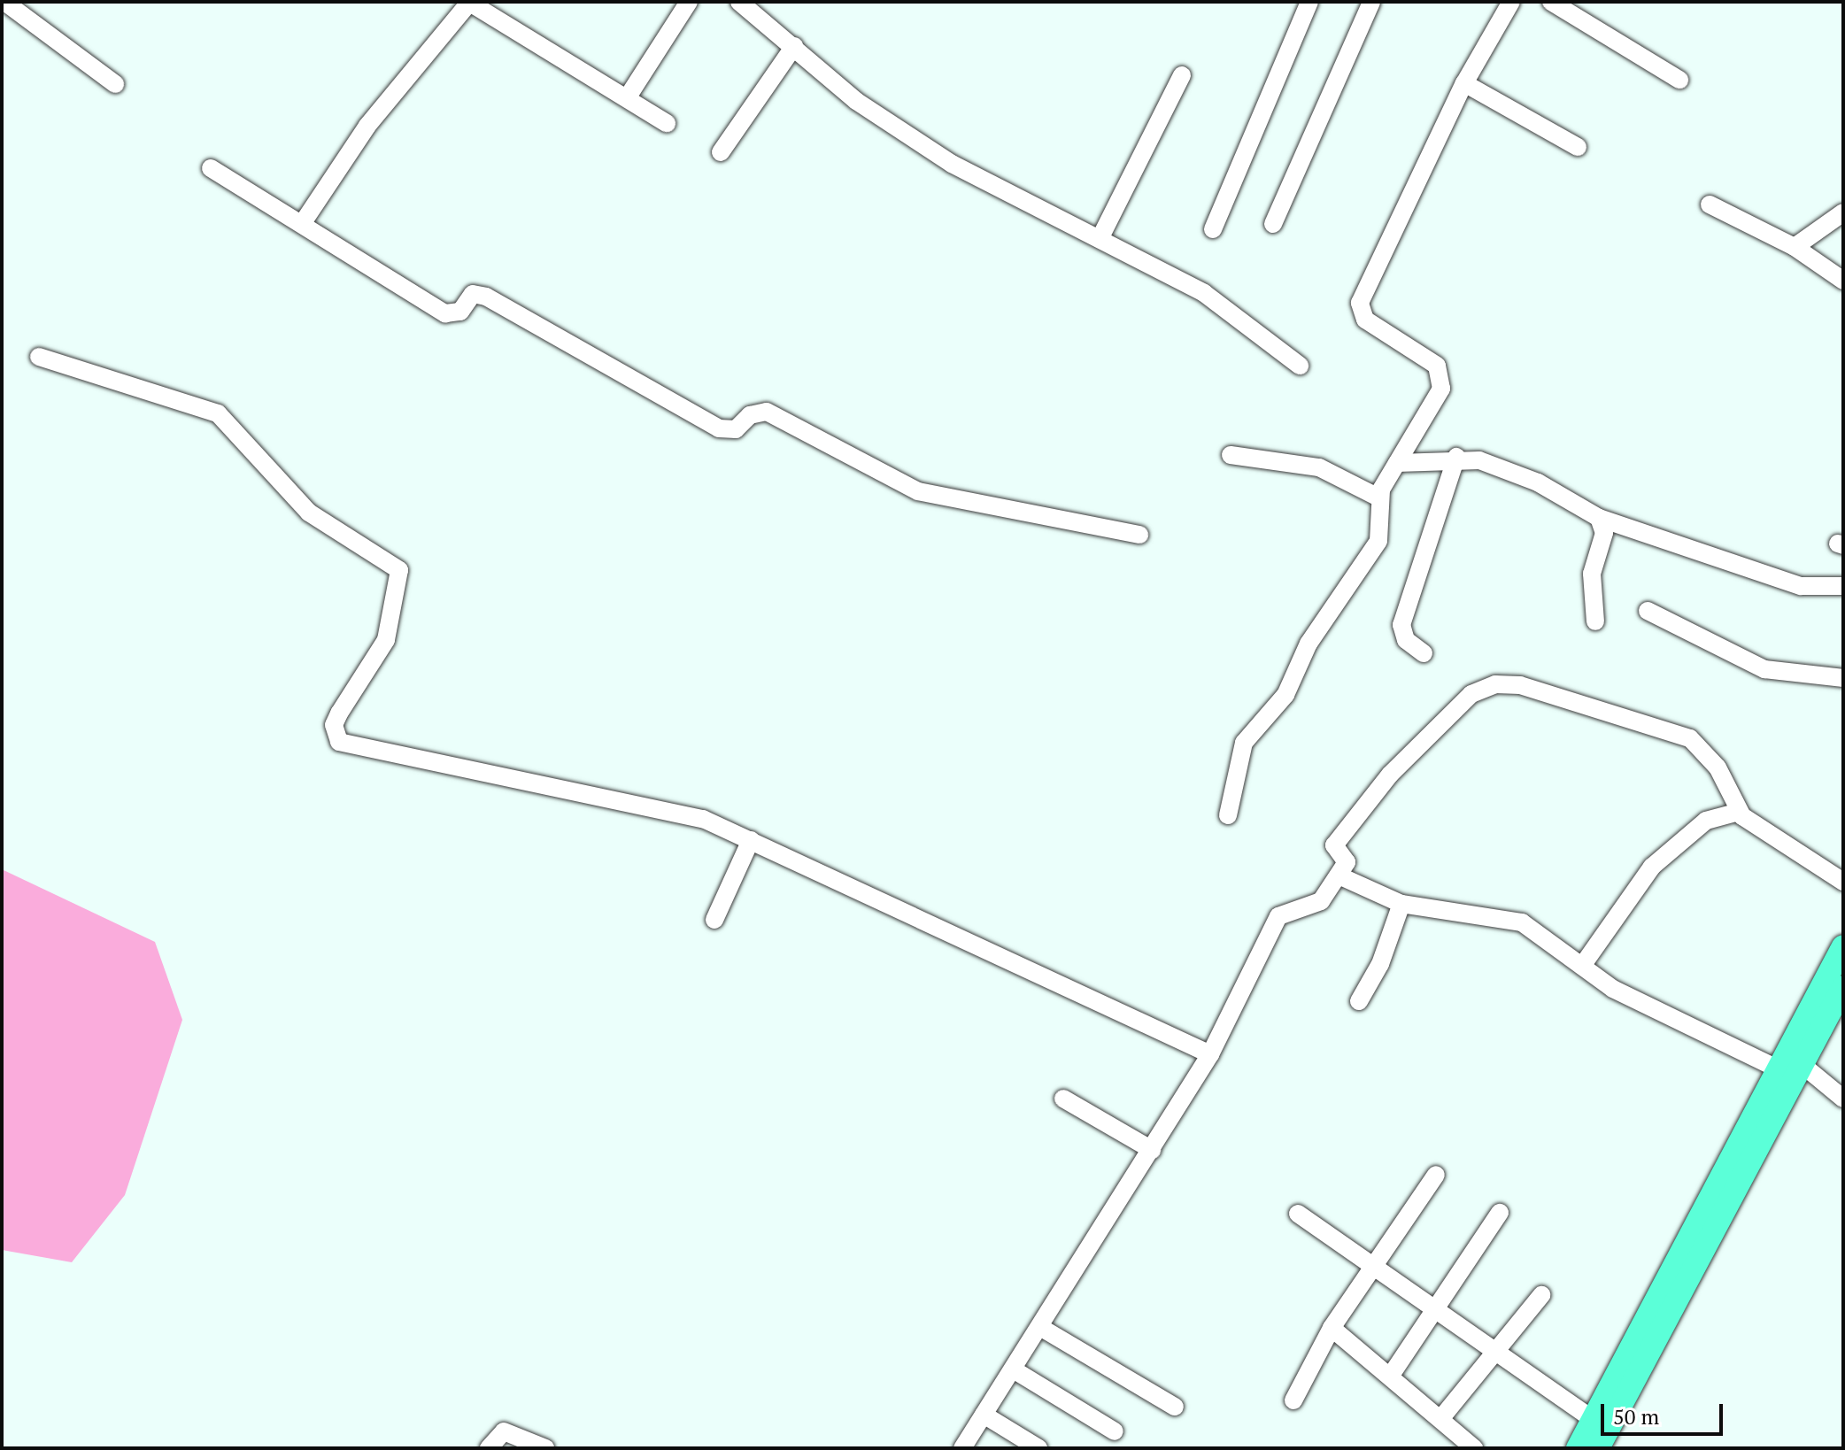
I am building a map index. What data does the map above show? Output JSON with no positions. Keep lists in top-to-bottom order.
{
  "scale_bar": "50 m"
}
